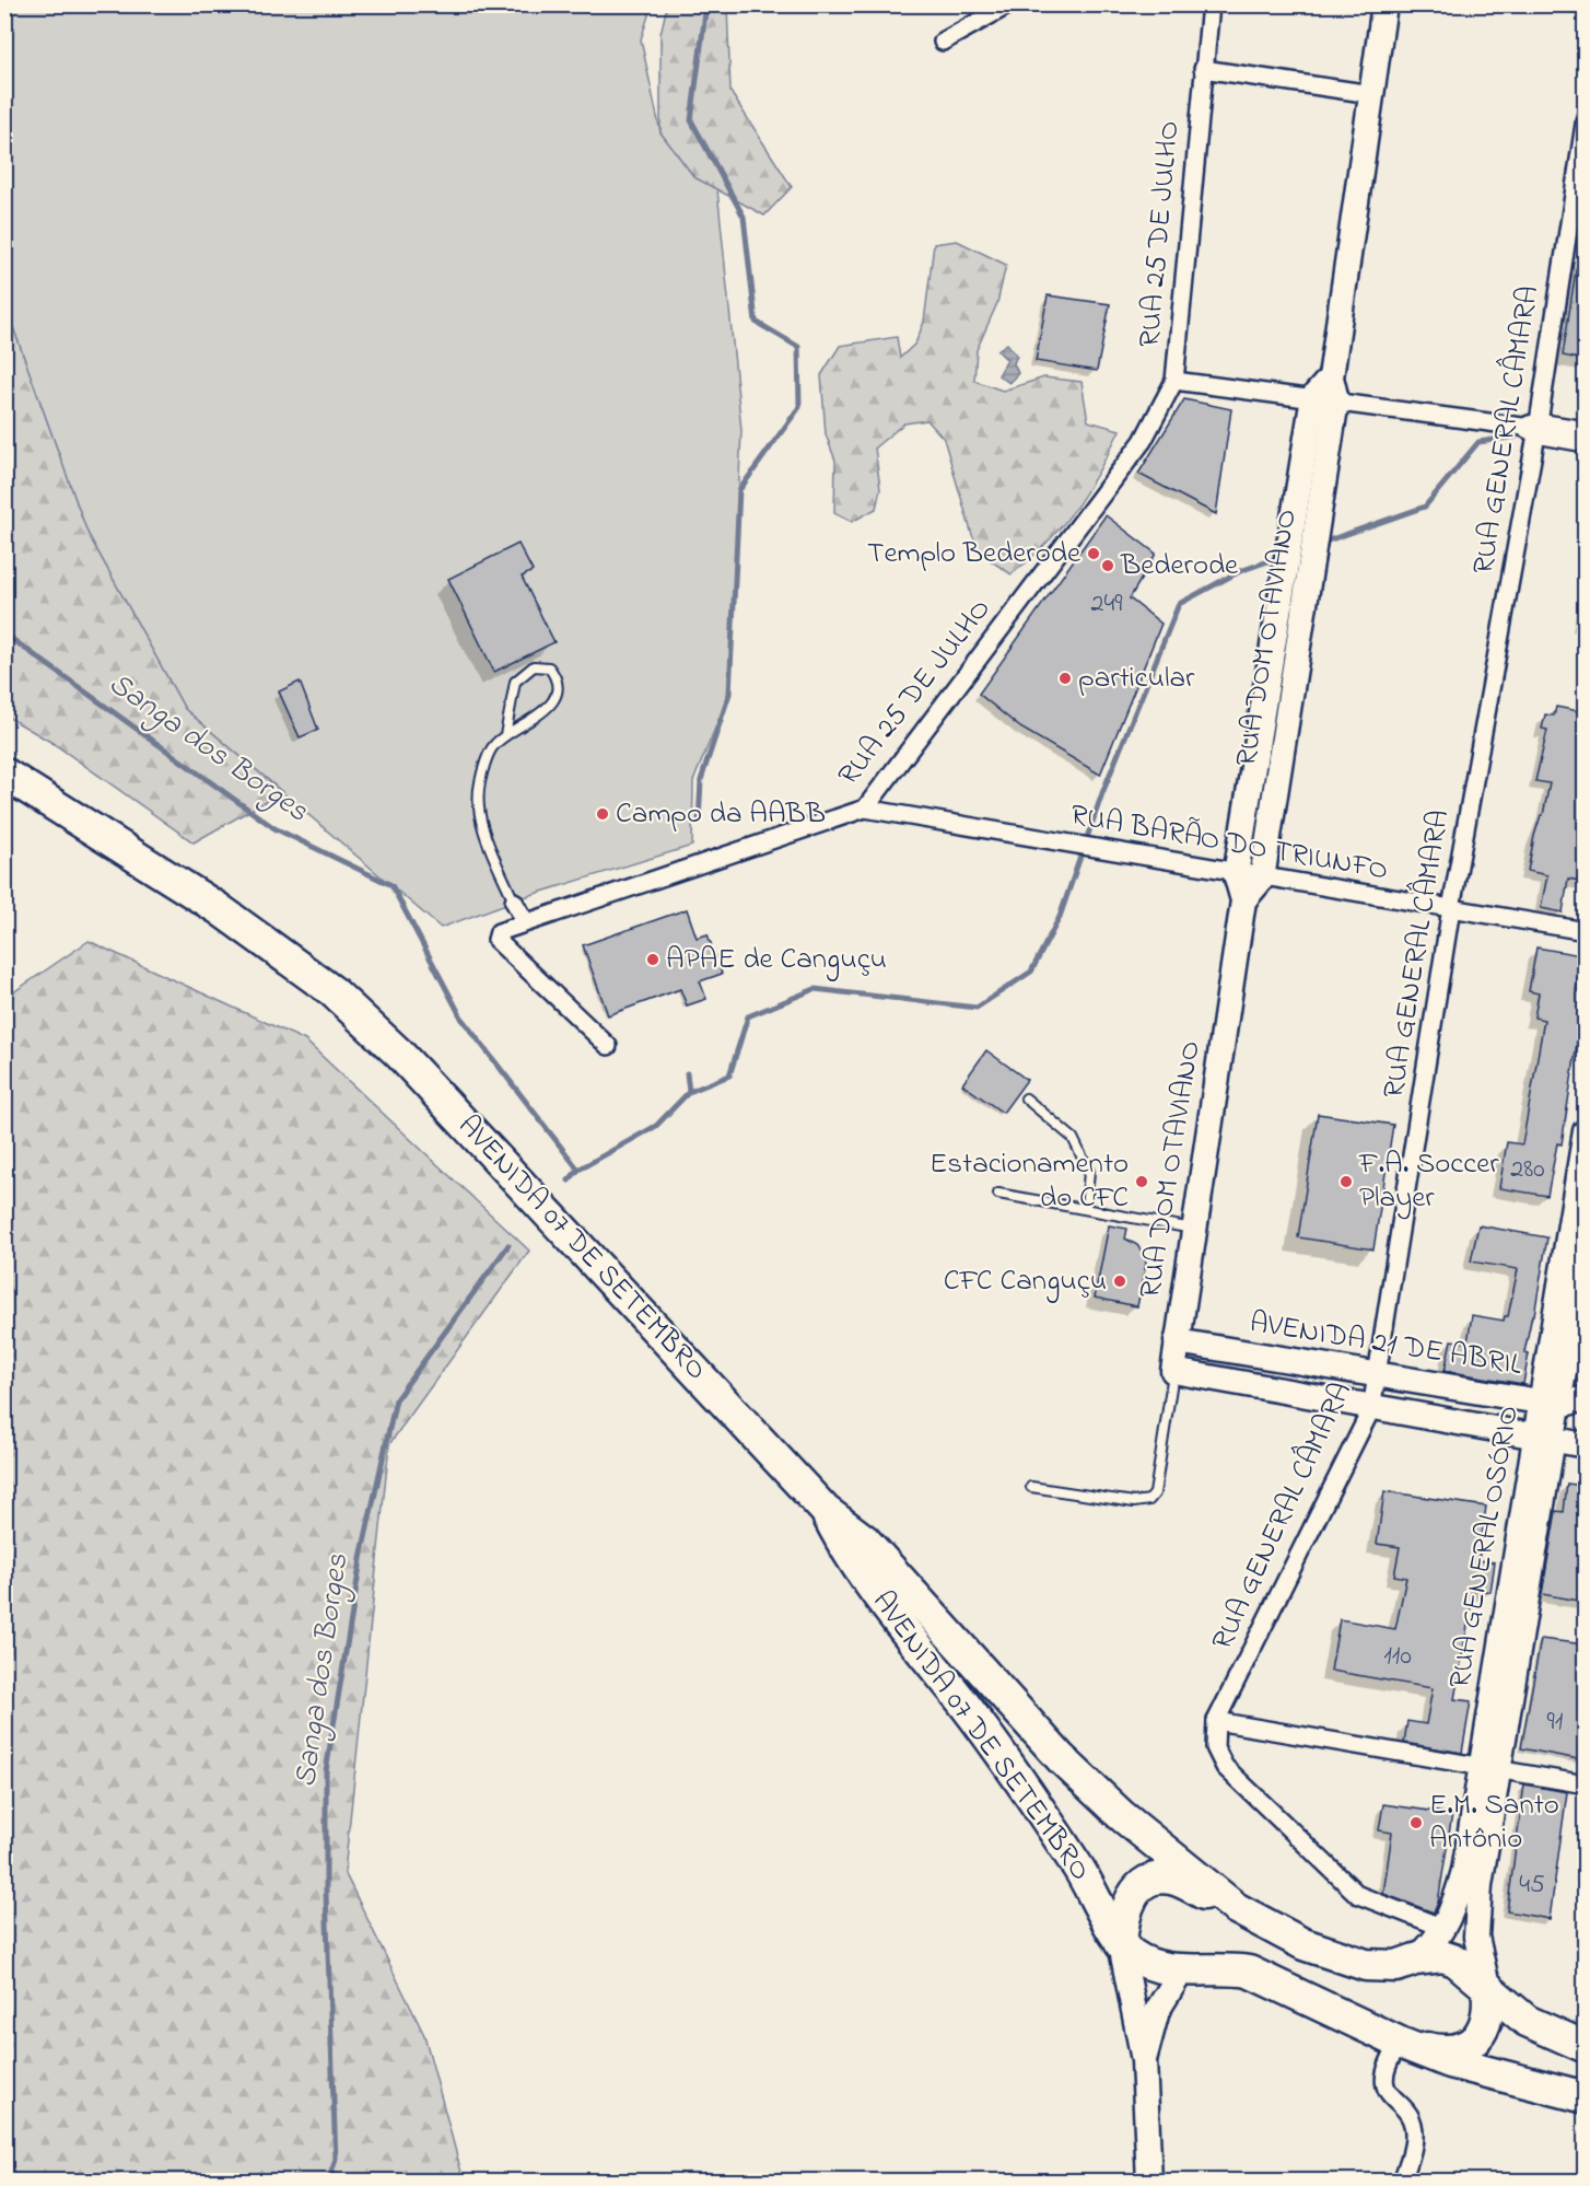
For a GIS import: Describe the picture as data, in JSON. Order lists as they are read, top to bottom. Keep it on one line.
{"streets":{"highway":["AVENIDA 07 DE SETEMBRO"],"street":["RUA 25 DE JULHO","RUA GENERAL CÂMARA","RUA DOM OTAVIANO","RUA BARÃO DO TRIUNFO","AVENIDA 21 DE ABRIL","RUA GENERAL OSÓRIO"]},"crossings":[["RUA 25 DE JULHO","RUA BARÃO DO TRIUNFO"],["RUA GENERAL CÂMARA","RUA BARÃO DO TRIUNFO"],["RUA GENERAL CÂMARA","AVENIDA 21 DE ABRIL"],["RUA GENERAL CÂMARA","RUA GENERAL OSÓRIO"],["RUA DOM OTAVIANO","RUA BARÃO DO TRIUNFO"],["RUA DOM OTAVIANO","AVENIDA 21 DE ABRIL"],["AVENIDA 07 DE SETEMBRO","RUA GENERAL OSÓRIO"],["AVENIDA 21 DE ABRIL","RUA GENERAL OSÓRIO"]],"water":["Sanga dos Borges"],"places":["Templo Bederode","Bederode","particular","Campo da AABB","APAE de Canguçu","Estacionamento do CFC","F.A. Soccer Player","CFC Canguçu","E.M. Santo Antônio"],"house_numbers":["249","280","110","91","45"]}
